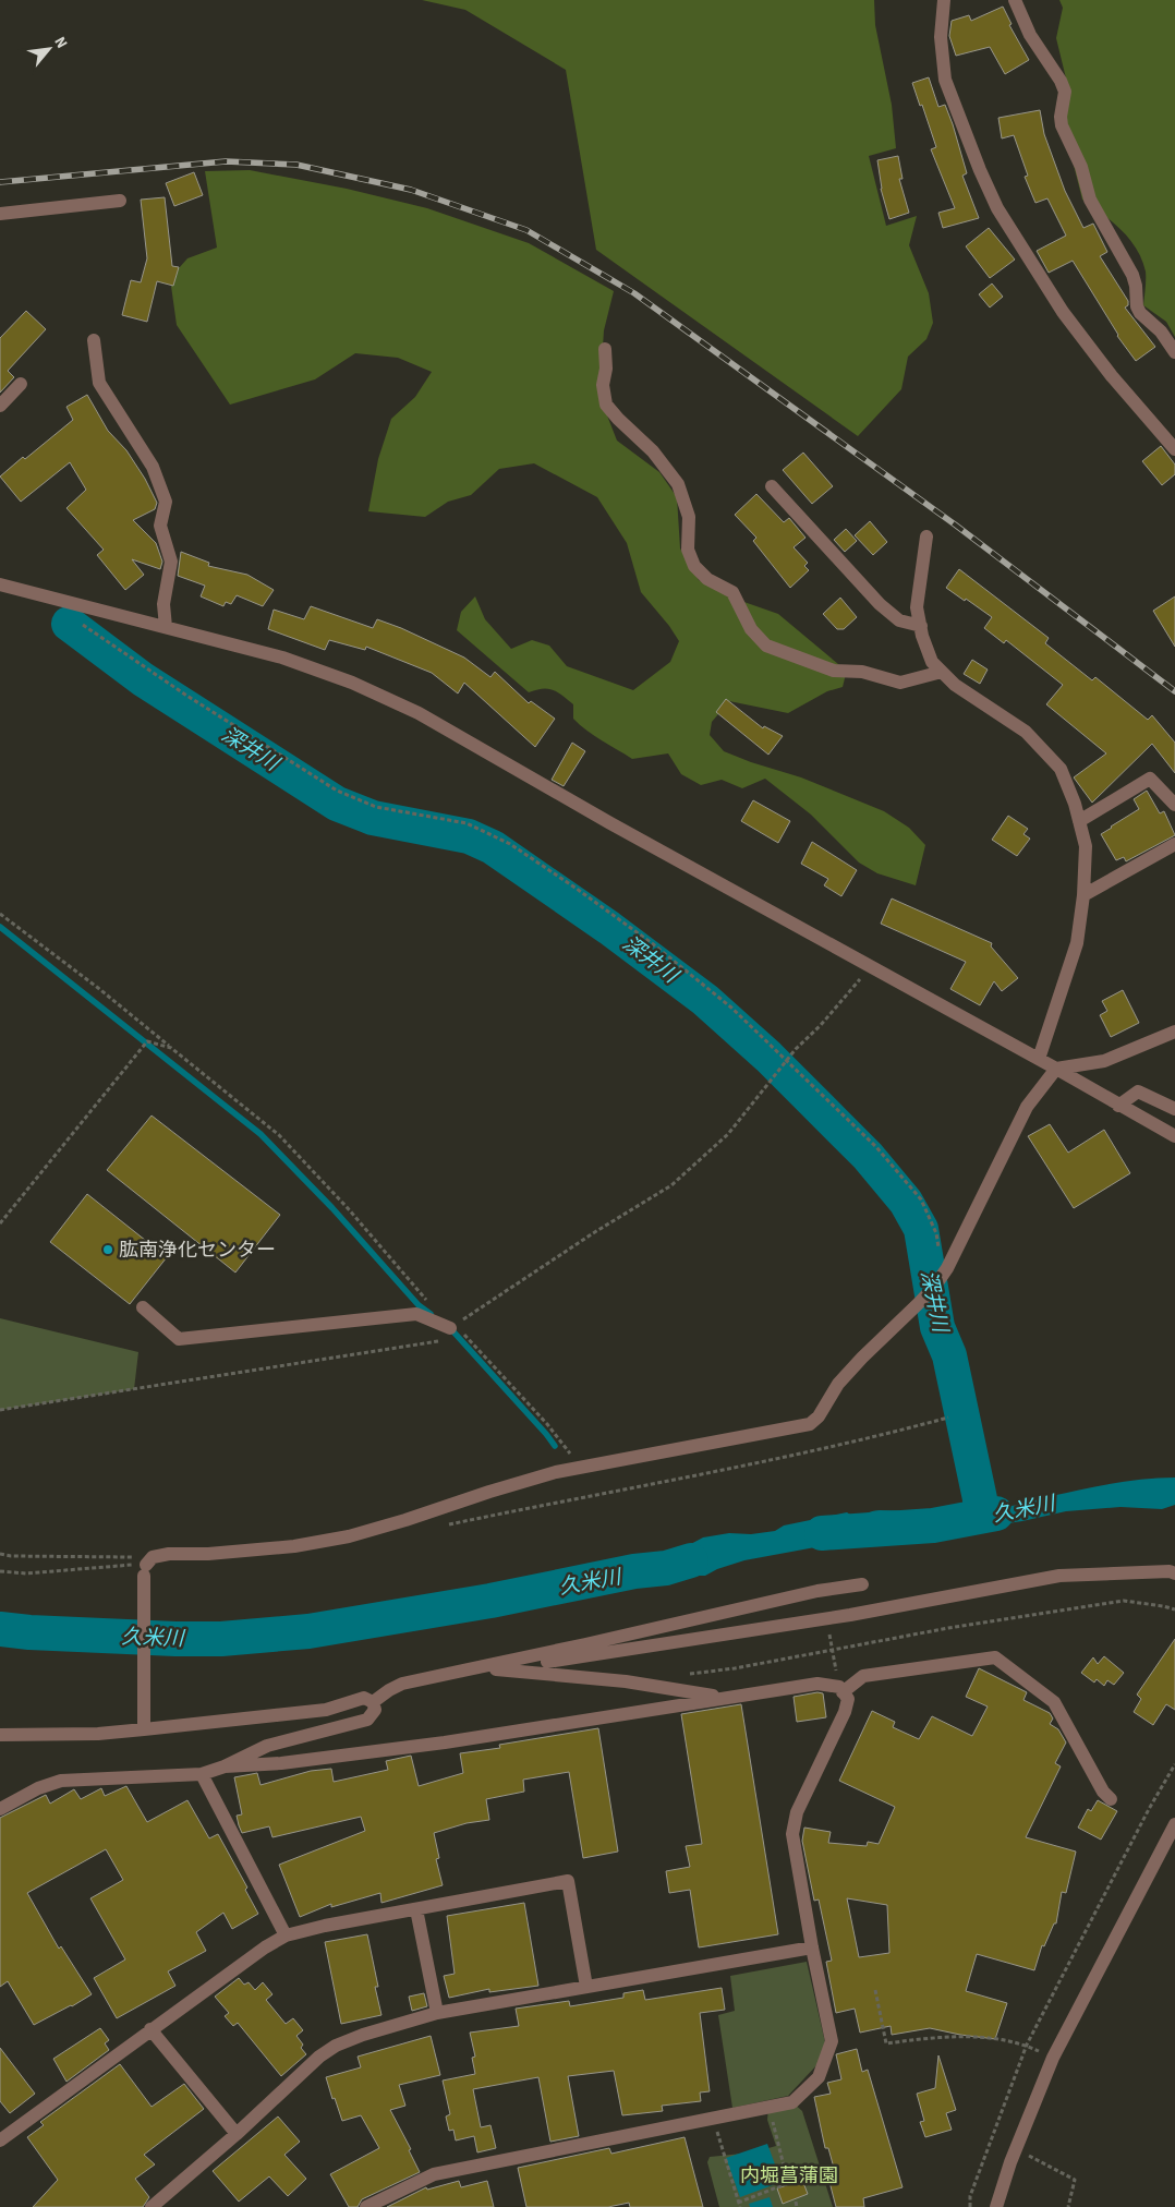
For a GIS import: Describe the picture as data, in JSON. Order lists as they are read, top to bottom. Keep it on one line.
{"water":["深井川","久米川"],"parks":["内堀菖蒲園"],"places":["肱南浄化センター"],"north":"top right"}
